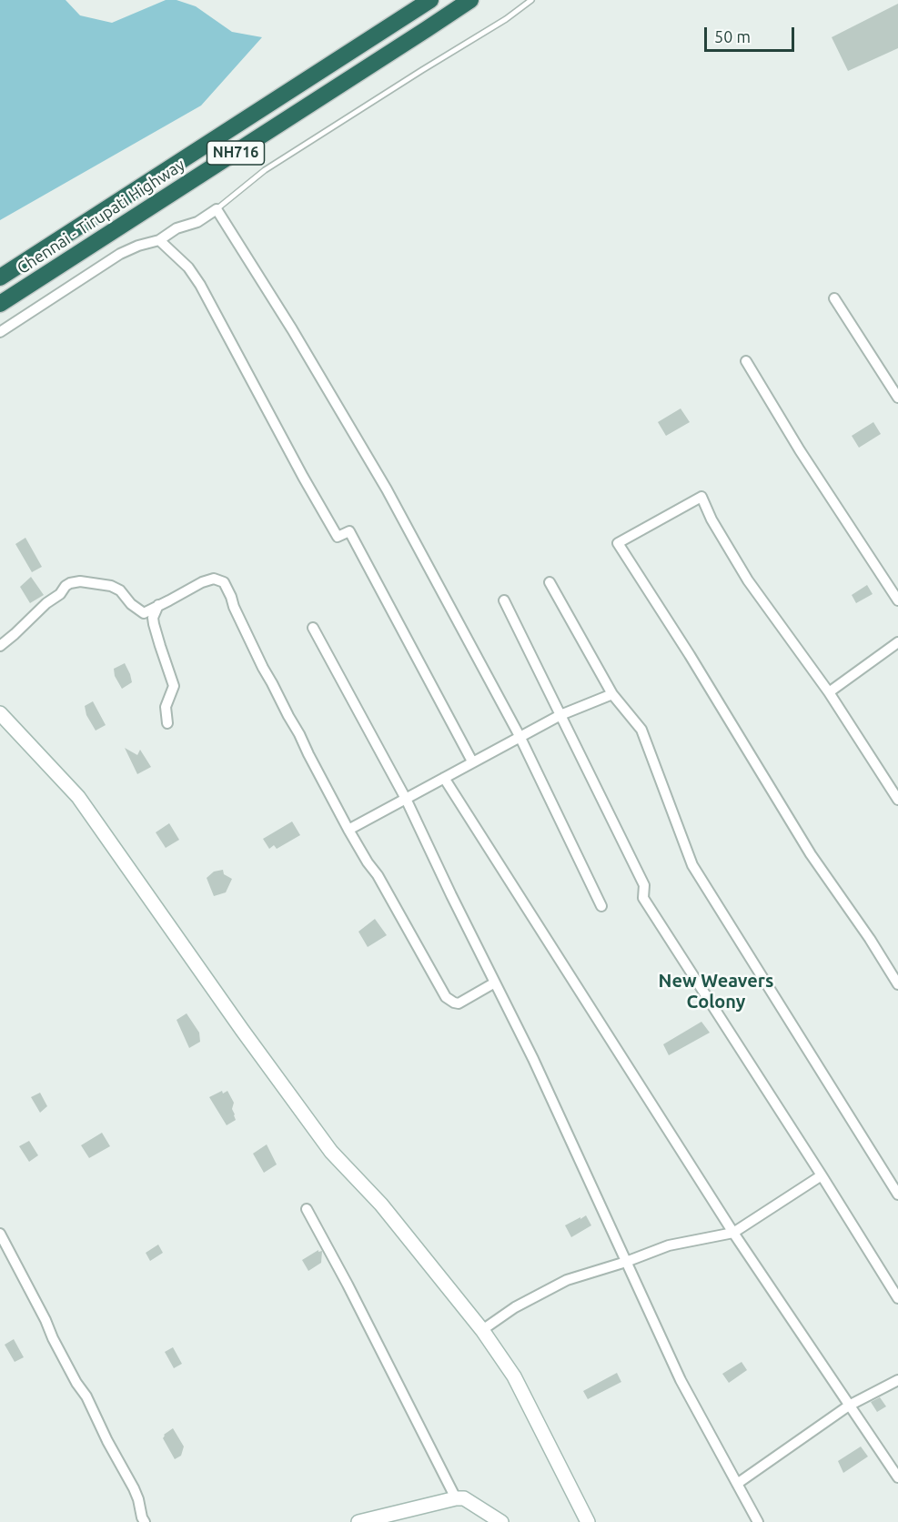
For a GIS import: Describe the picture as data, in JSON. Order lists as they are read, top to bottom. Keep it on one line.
{"streets":{"highway":["NH716","Chennai - Tirupati Highway"]},"districts":["New Weavers Colony"],"scale_bar":"50 m"}
